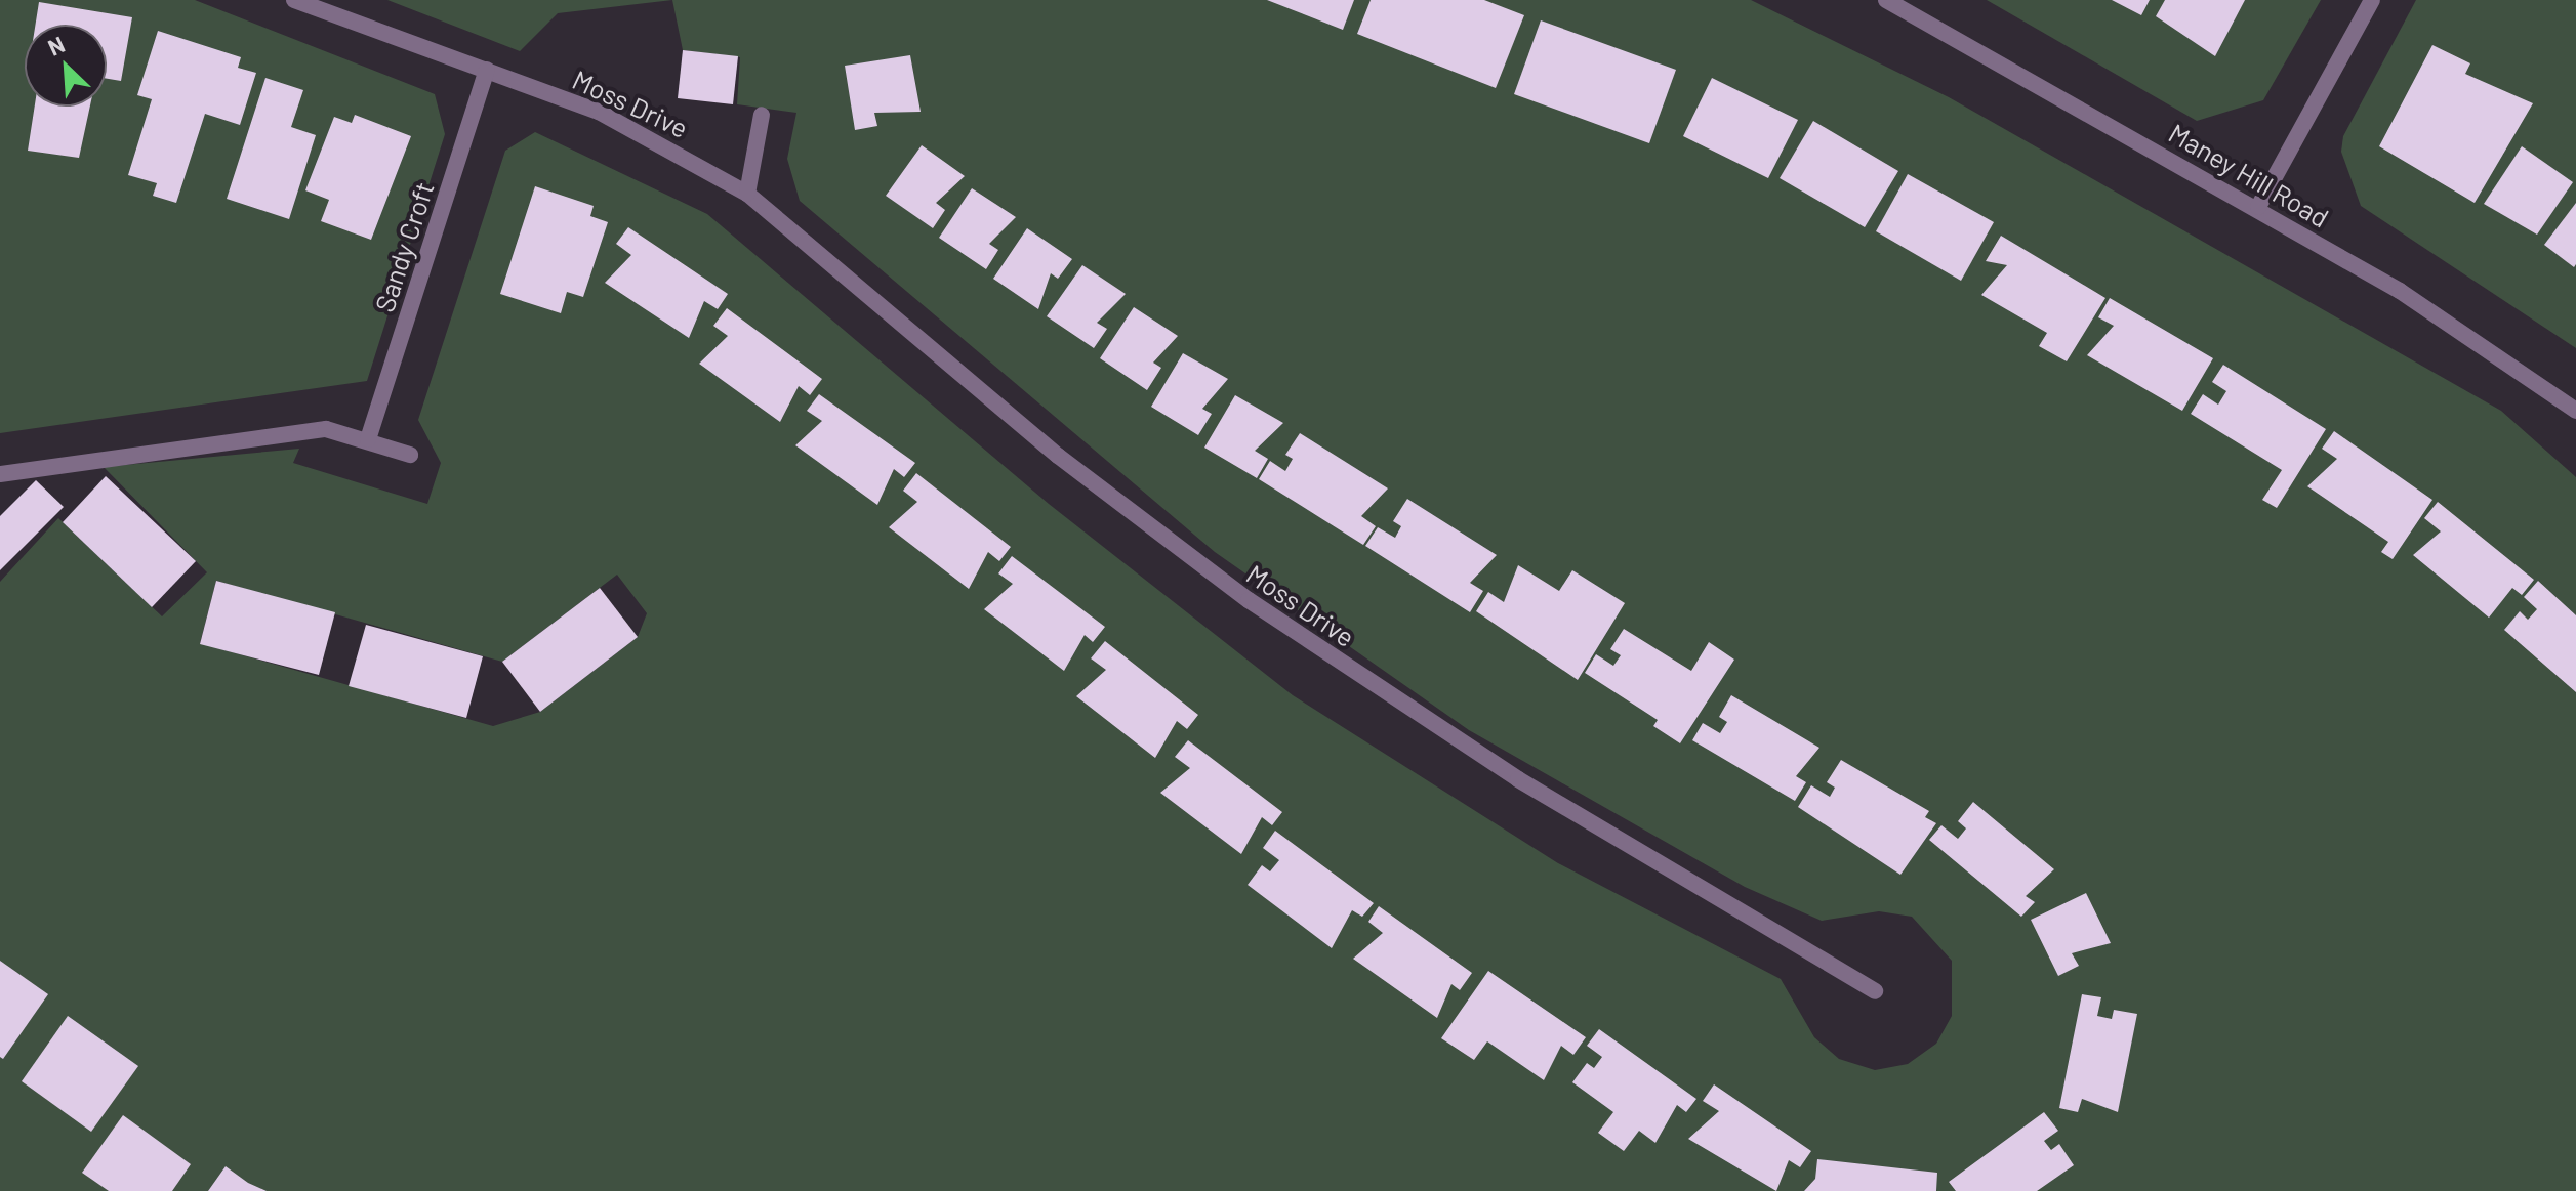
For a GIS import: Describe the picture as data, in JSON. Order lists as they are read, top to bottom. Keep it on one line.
{"streets":{"street":["Moss Drive","Maney Hill Road","Sandy Croft"]},"crossings":[["Moss Drive","Sandy Croft"]],"north":"top left"}
